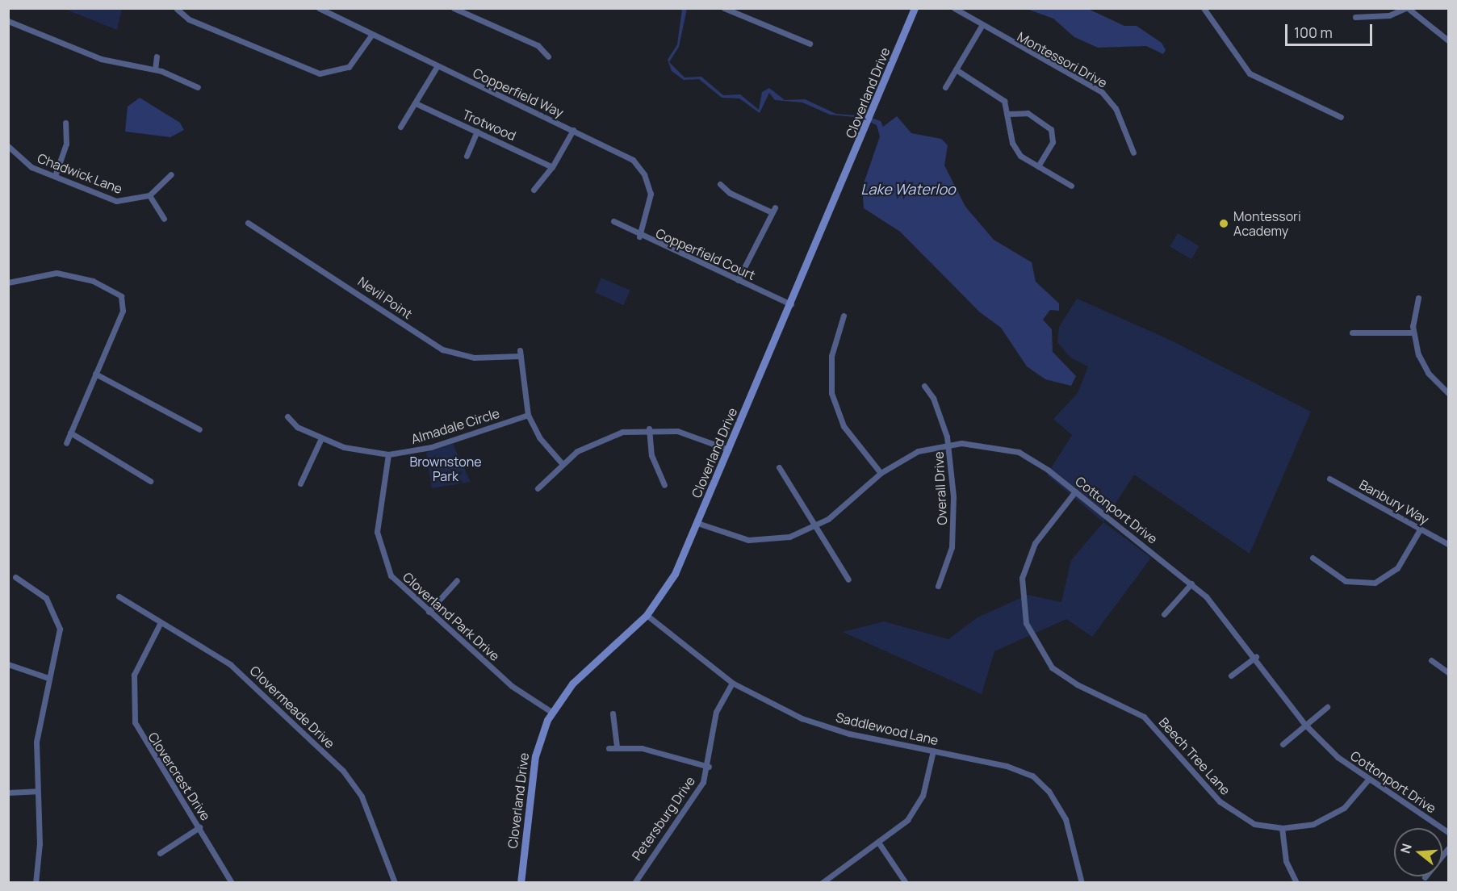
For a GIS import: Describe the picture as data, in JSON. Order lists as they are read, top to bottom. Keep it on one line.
{"streets":{"main road":["Cloverland Drive"],"street":["Montessori Drive","Copperfield Way","Trotwood","Chadwick Lane","Copperfield Court","Nevil Point","Almadale Circle","Overall Drive","Banbury Way","Cottonport Drive","Cloverland Park Drive","Clovermeade Drive","Saddlewood Lane","Beech Tree Lane","Clovercrest Drive","Petersburg Drive"]},"crossings":[["Copperfield Way","Copperfield Court"],["Cloverland Drive","Copperfield Court"],["Cloverland Drive","Cottonport Drive"],["Cloverland Drive","Cloverland Park Drive"],["Cloverland Drive","Saddlewood Lane"],["Nevil Point","Almadale Circle"],["Almadale Circle","Cloverland Park Drive"],["Overall Drive","Cottonport Drive"],["Cottonport Drive","Beech Tree Lane"],["Clovermeade Drive","Clovercrest Drive"],["Saddlewood Lane","Petersburg Drive"]],"water":["Lake Waterloo"],"parks":["Brownstone Park"],"places":["Montessori Academy"],"scale_bar":"100 m","north":"left"}
